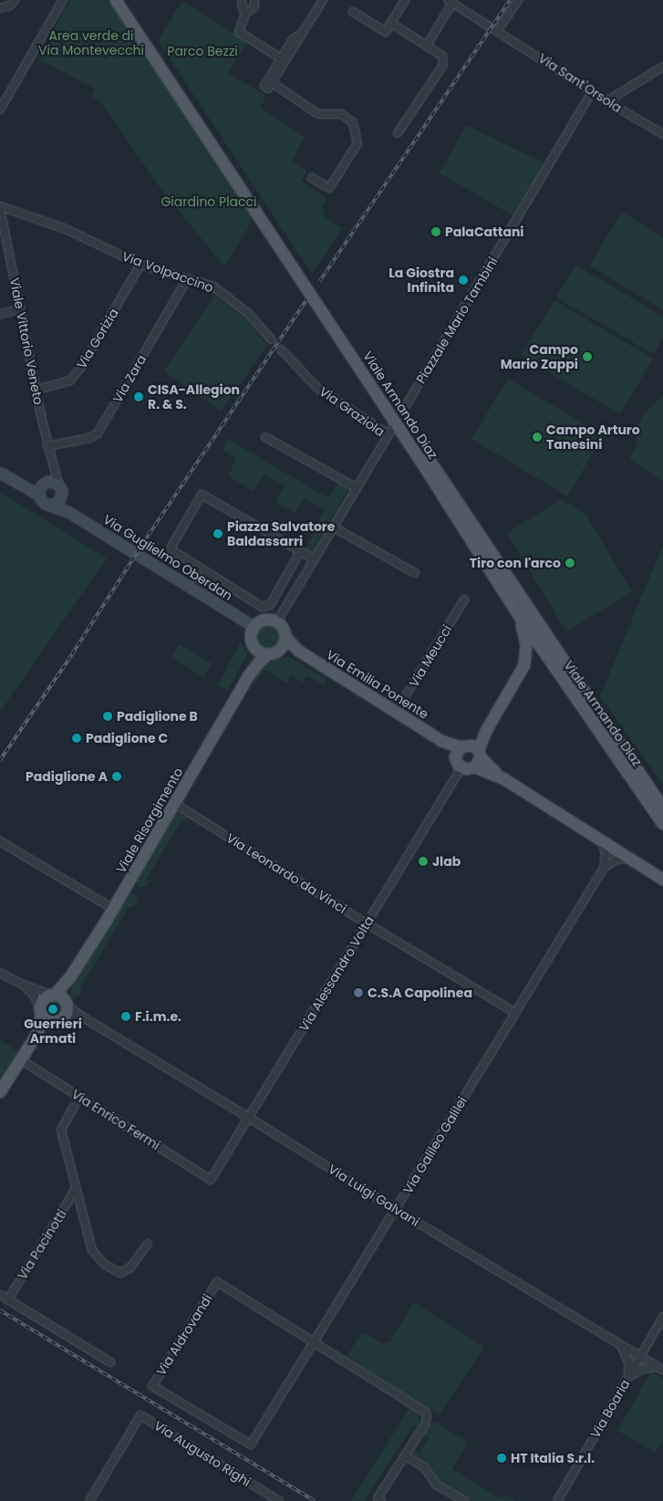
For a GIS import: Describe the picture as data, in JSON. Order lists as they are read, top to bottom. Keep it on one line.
{"streets":{"main road":["Viale Armando Diaz","Via Guglielmo Oberdan","Via Emilia Ponente","Viale Risorgimento"],"street":["Via Sant'Orsola","Via Volpaccino","Piazzale Mario Tambini","Via Gorizia","Viale Vittorio Veneto","Via Zara","Via Graziola","Via Meucci","Via Leonardo da Vinci","Via Alessandro Volta","Via Enrico Fermi","Via Galileo Galilei","Via Luigi Galvani","Via Pacinotti","Via Aldrovandi","Via Boaria","Via Augusto Righi"]},"crossings":[["Via Sant'Orsola","Piazzale Mario Tambini"],["Via Volpaccino","Via Gorizia"],["Via Volpaccino","Viale Vittorio Veneto"],["Via Volpaccino","Via Zara"],["Via Gorizia","Viale Vittorio Veneto"],["Viale Vittorio Veneto","Via Zara"],["Via Graziola","Via Guglielmo Oberdan"],["Via Graziola","Via Emilia Ponente"],["Via Graziola","Viale Risorgimento"],["Via Guglielmo Oberdan","Via Emilia Ponente"],["Via Guglielmo Oberdan","Viale Risorgimento"],["Via Meucci","Via Emilia Ponente"],["Via Emilia Ponente","Viale Risorgimento"],["Viale Risorgimento","Via Leonardo da Vinci"],["Viale Risorgimento","Via Luigi Galvani"],["Via Leonardo da Vinci","Via Alessandro Volta"],["Via Leonardo da Vinci","Via Galileo Galilei"],["Via Alessandro Volta","Via Enrico Fermi"],["Via Alessandro Volta","Via Luigi Galvani"],["Via Galileo Galilei","Via Luigi Galvani"],["Via Galileo Galilei","Via Aldrovandi"],["Via Luigi Galvani","Via Boaria"]],"parks":["Area verde di Via Montevecchi","Parco Bezzi","Giardino Placci"],"places":["PalaCattani","La Giostra Infinita","Campo Mario Zappi","CISA-Allegion R. & S.","Campo Arturo Tanesini","Piazza Salvatore Baldassarri","Tiro con l'arco","Padiglione B","Padiglione C","Padiglione A","Jlab","C.S.A Capolinea","Guerrieri Armati","F.i.m.e.","HT Italia S.r.l."]}
